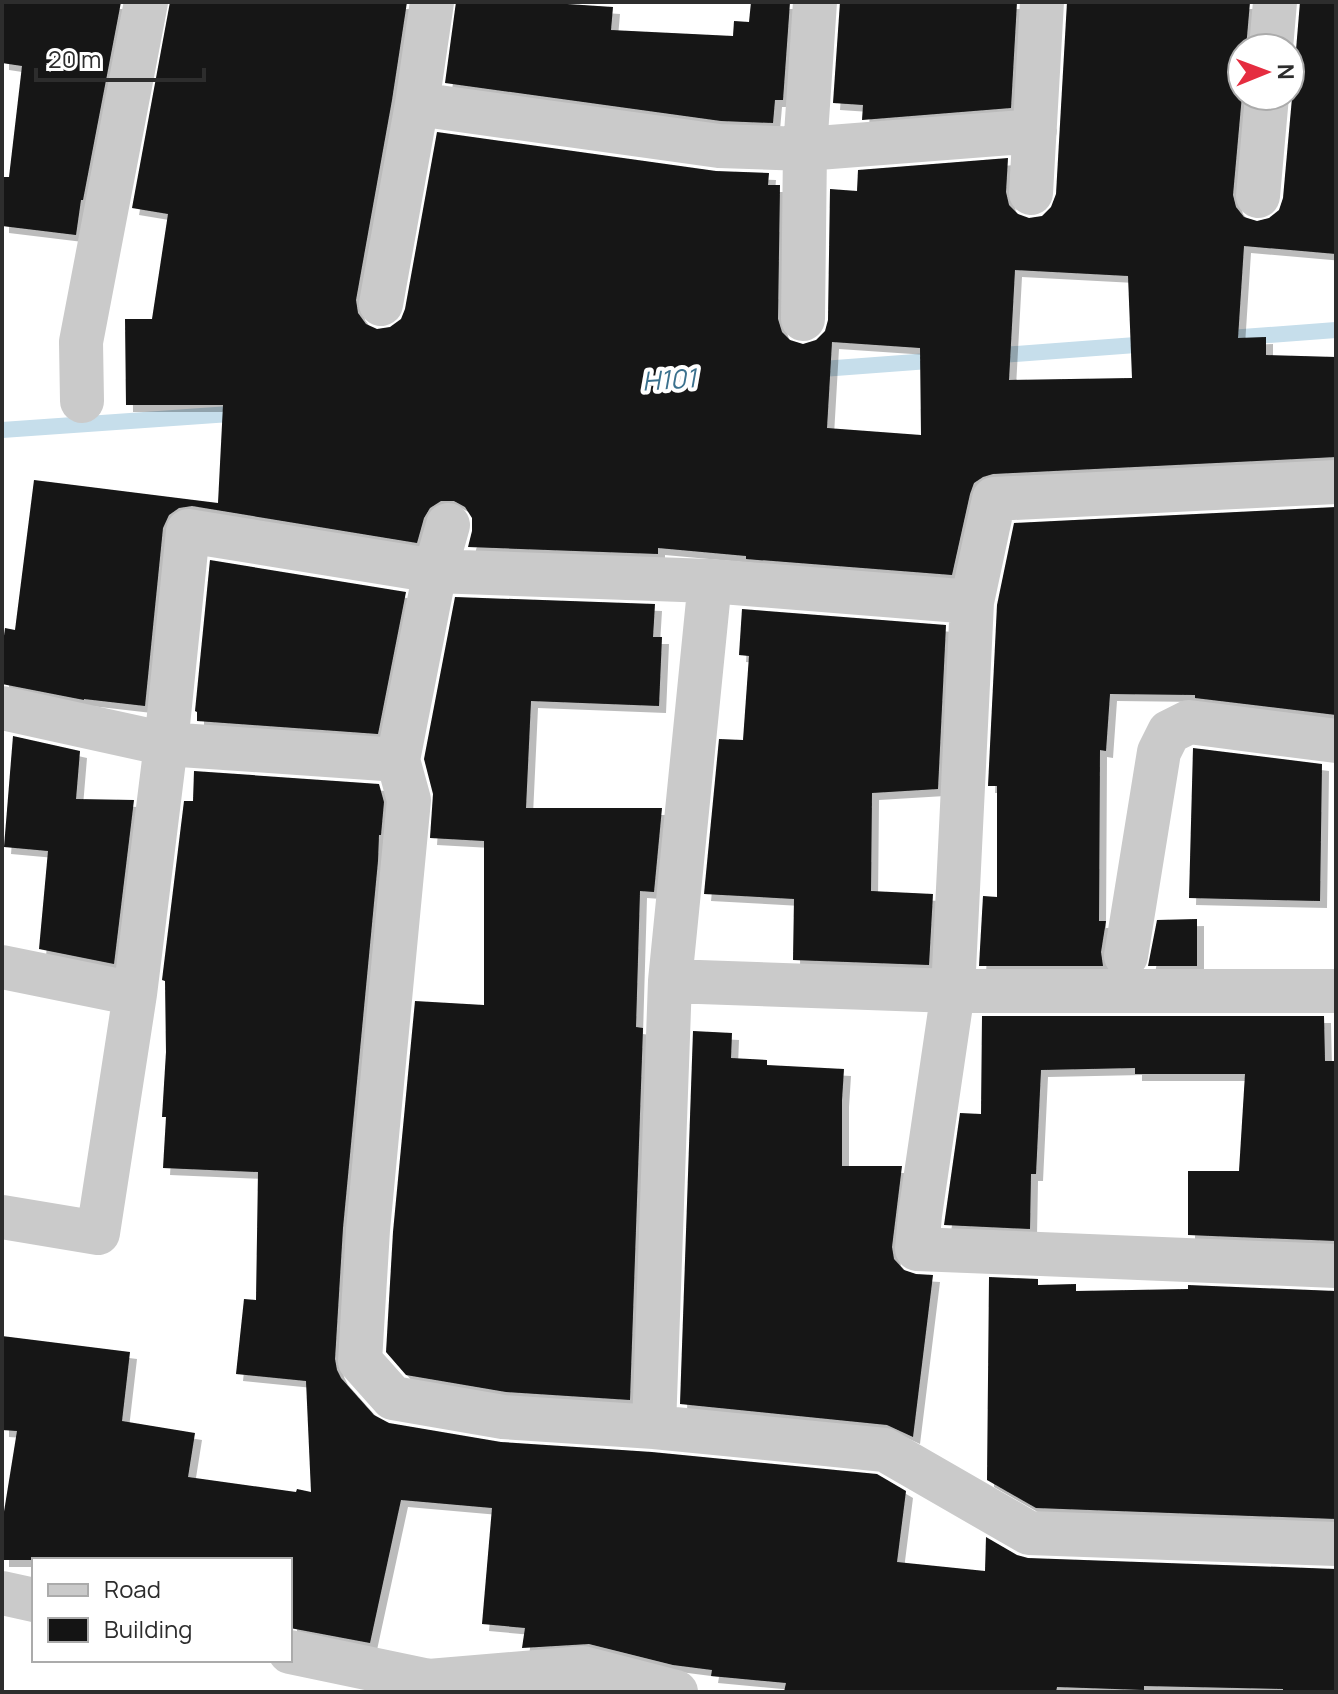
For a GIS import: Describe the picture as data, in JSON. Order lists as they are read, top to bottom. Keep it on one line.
{"water":["H101"],"legend":["Road","Building"],"scale_bar":"20 m","north":"right"}
